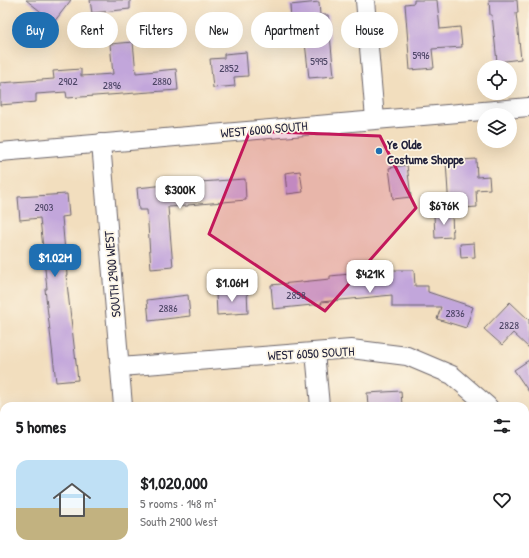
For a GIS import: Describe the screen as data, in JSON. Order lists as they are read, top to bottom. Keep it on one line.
{"streets":{"street":["WEST 6000 SOUTH","SOUTH 2900 WEST","WEST 6050 SOUTH"]},"crossings":[["WEST 6000 SOUTH","SOUTH 2900 WEST"],["SOUTH 2900 WEST","WEST 6050 SOUTH"]],"places":["Ye Olde Costume Shoppe"],"house_numbers":["5996","5995","2852","2902","2880","2896","2903","2858","2886","2836","2828"],"page":{"chip":["Buy","Rent","Filters","New","Apartment","House"],"price":["$300K","$676K","$1.02M","$421K","$1.06M"],"heading":"5 homes","list":[{"name":"$1,020,000","note":"5 rooms · 148 m² · South 2900 West"}]}}
